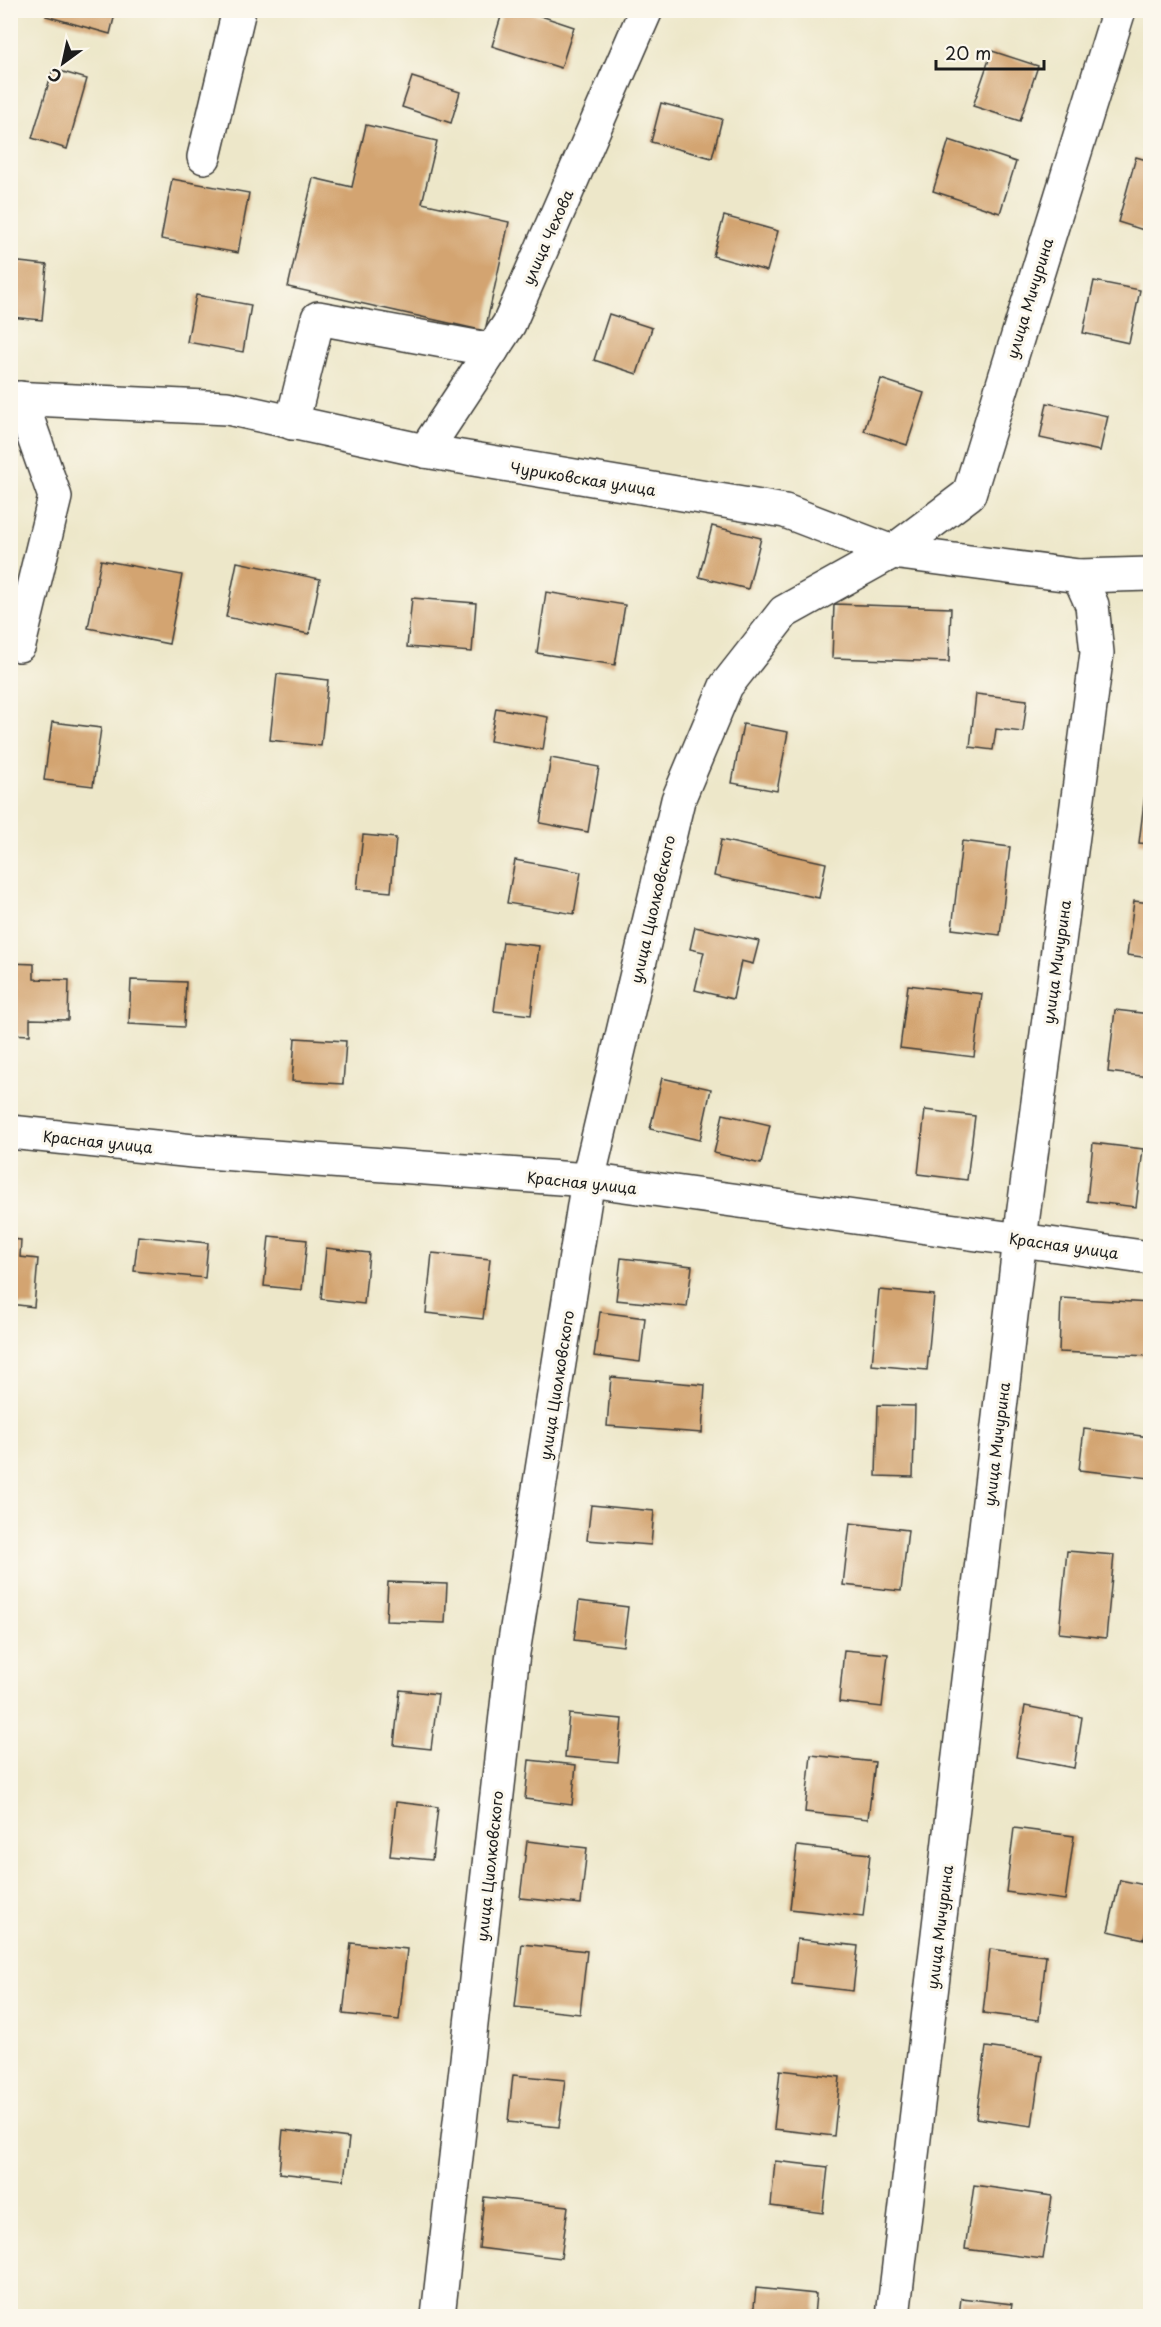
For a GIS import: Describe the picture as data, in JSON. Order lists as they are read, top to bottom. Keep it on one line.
{"streets":{"street":["улица Чехова","улица Мичурина","Чуриковская улица","улица Циолковского","Красная улица"]},"crossings":[["улица Чехова","Чуриковская улица"],["улица Мичурина","Чуриковская улица"],["улица Мичурина","улица Циолковского"],["улица Мичурина","Красная улица"],["Чуриковская улица","улица Циолковского"],["улица Циолковского","Красная улица"]],"scale_bar":"20 m","north":"bottom left"}
